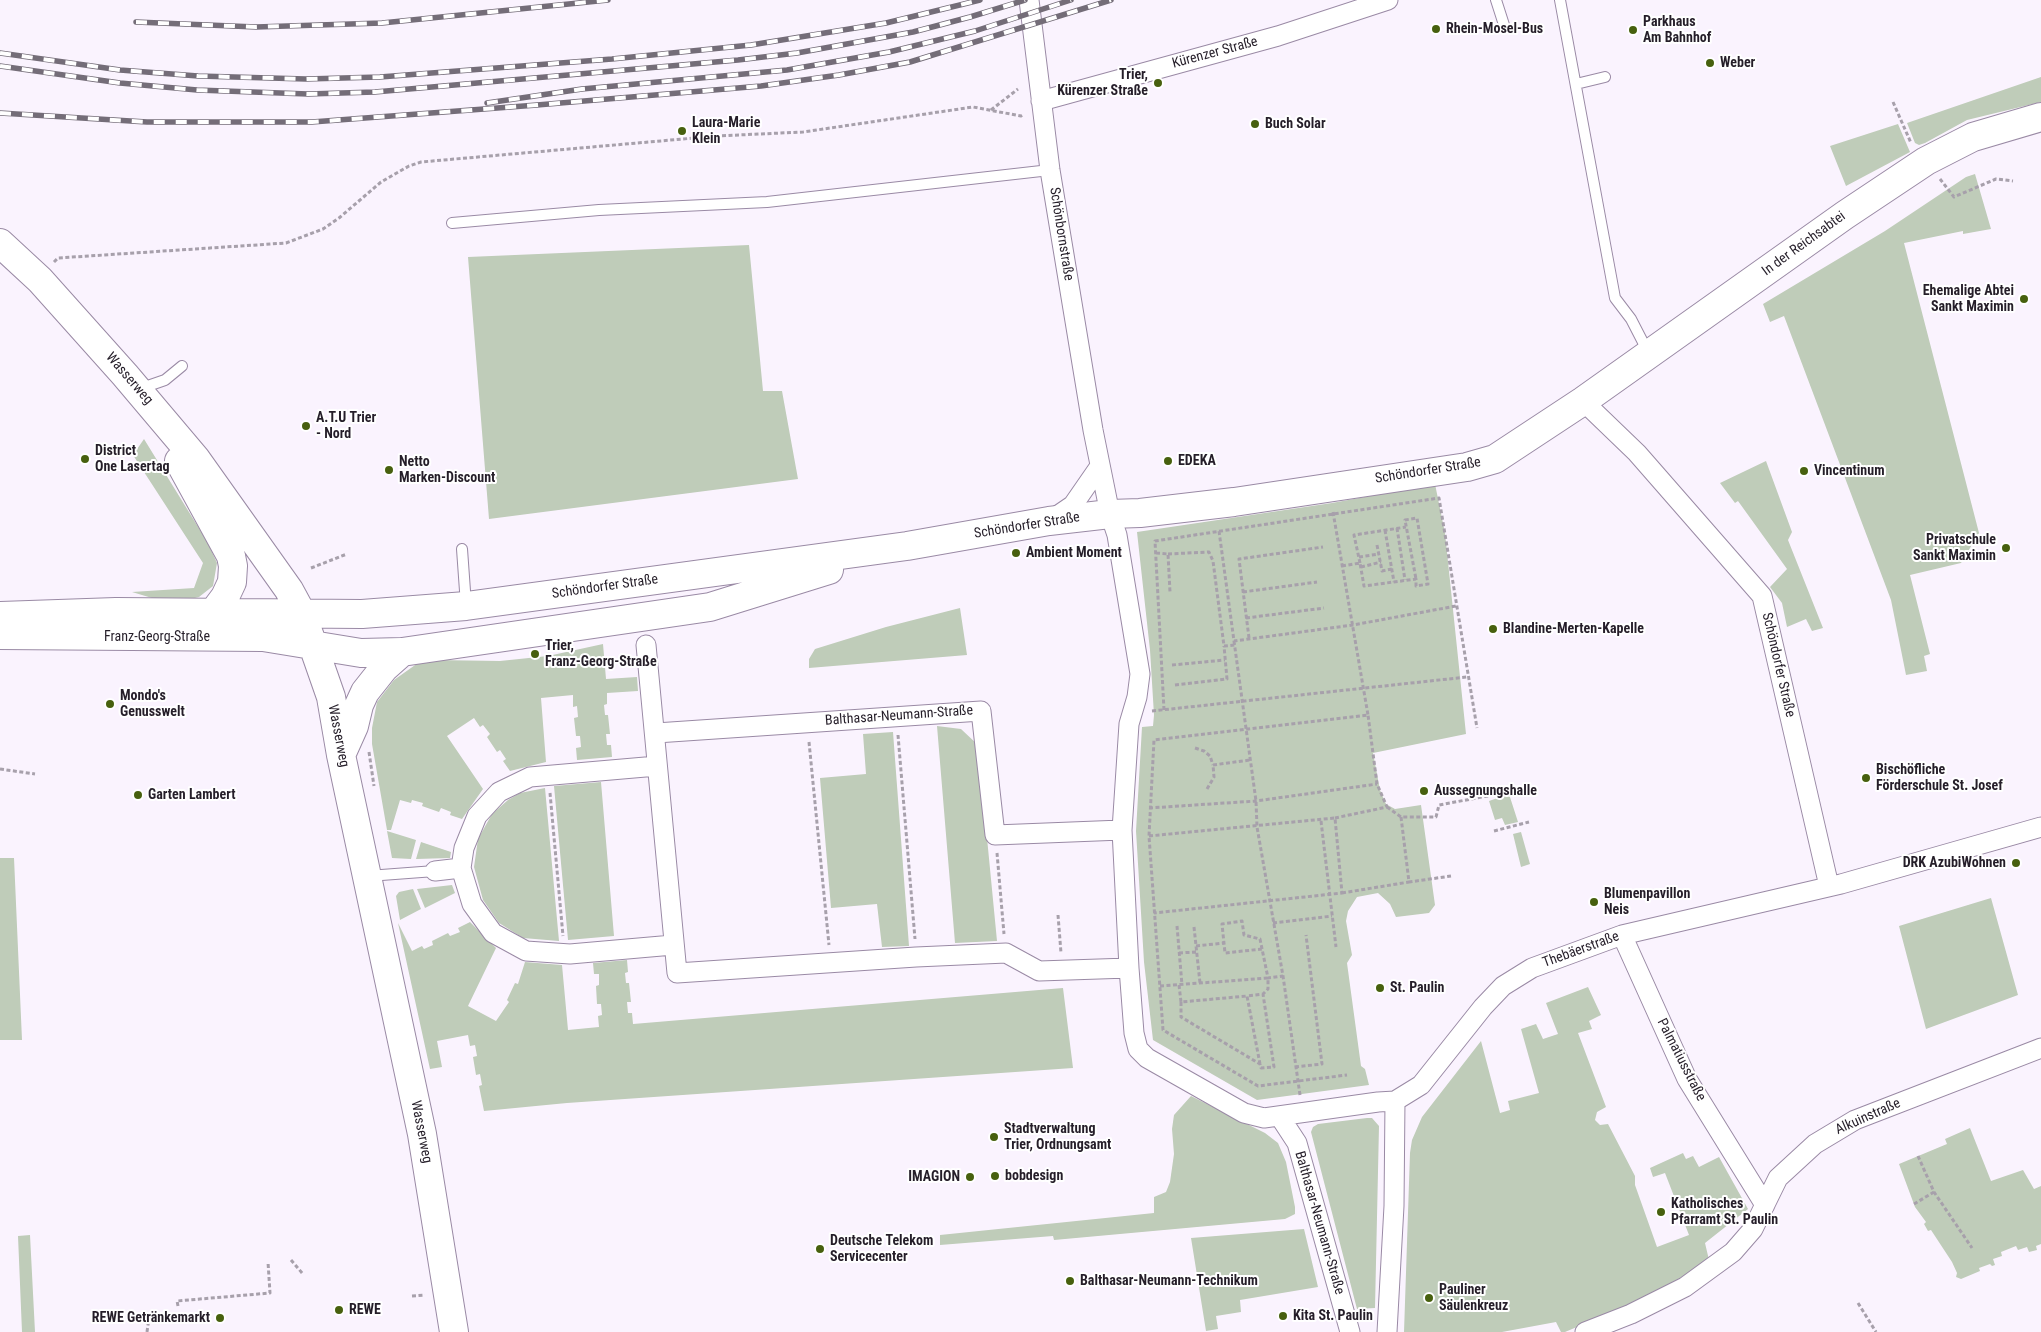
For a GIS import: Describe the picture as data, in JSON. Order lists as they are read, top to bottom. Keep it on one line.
{"streets":{"main road":["In der Reichsabtei","Wasserweg","Schöndorfer Straße","Franz-Georg-Straße"],"street":["Kürenzer Straße","Schönbornstraße","Balthasar-Neumann-Straße","Thebäerstraße","Palmatiusstraße","Alkuinstraße"]},"crossings":[["Kürenzer Straße","Schönbornstraße"],["Schönbornstraße","Schöndorfer Straße"],["In der Reichsabtei","Schöndorfer Straße"],["Wasserweg","Schöndorfer Straße"],["Wasserweg","Franz-Georg-Straße"],["Schöndorfer Straße","Franz-Georg-Straße"],["Schöndorfer Straße","Thebäerstraße"],["Thebäerstraße","Palmatiusstraße"],["Palmatiusstraße","Alkuinstraße"]],"places":["Rhein-Mosel-Bus","Parkhaus Am Bahnhof","Weber","Trier, Kürenzer Straße","Buch Solar","Laura-Marie Klein","Ehemalige Abtei Sankt Maximin","A.T.U Trier - Nord","District One Lasertag","EDEKA","Netto Marken-Discount","Vincentinum","Privatschule Sankt Maximin","Ambient Moment","Blandine-Merten-Kapelle","Trier, Franz-Georg-Straße","Mondo's Genusswelt","Bischöfliche Förderschule St. Josef","Aussegnungshalle","Garten Lambert","DRK AzubiWohnen","Blumenpavillon Neis","St. Paulin","Stadtverwaltung Trier, Ordnungsamt","bobdesign","IMAGION","Katholisches Pfarramt St. Paulin","Deutsche Telekom Servicecenter","Balthasar-Neumann-Technikum","Pauliner Säulenkreuz","REWE","Kita St. Paulin","REWE Getränkemarkt"]}
